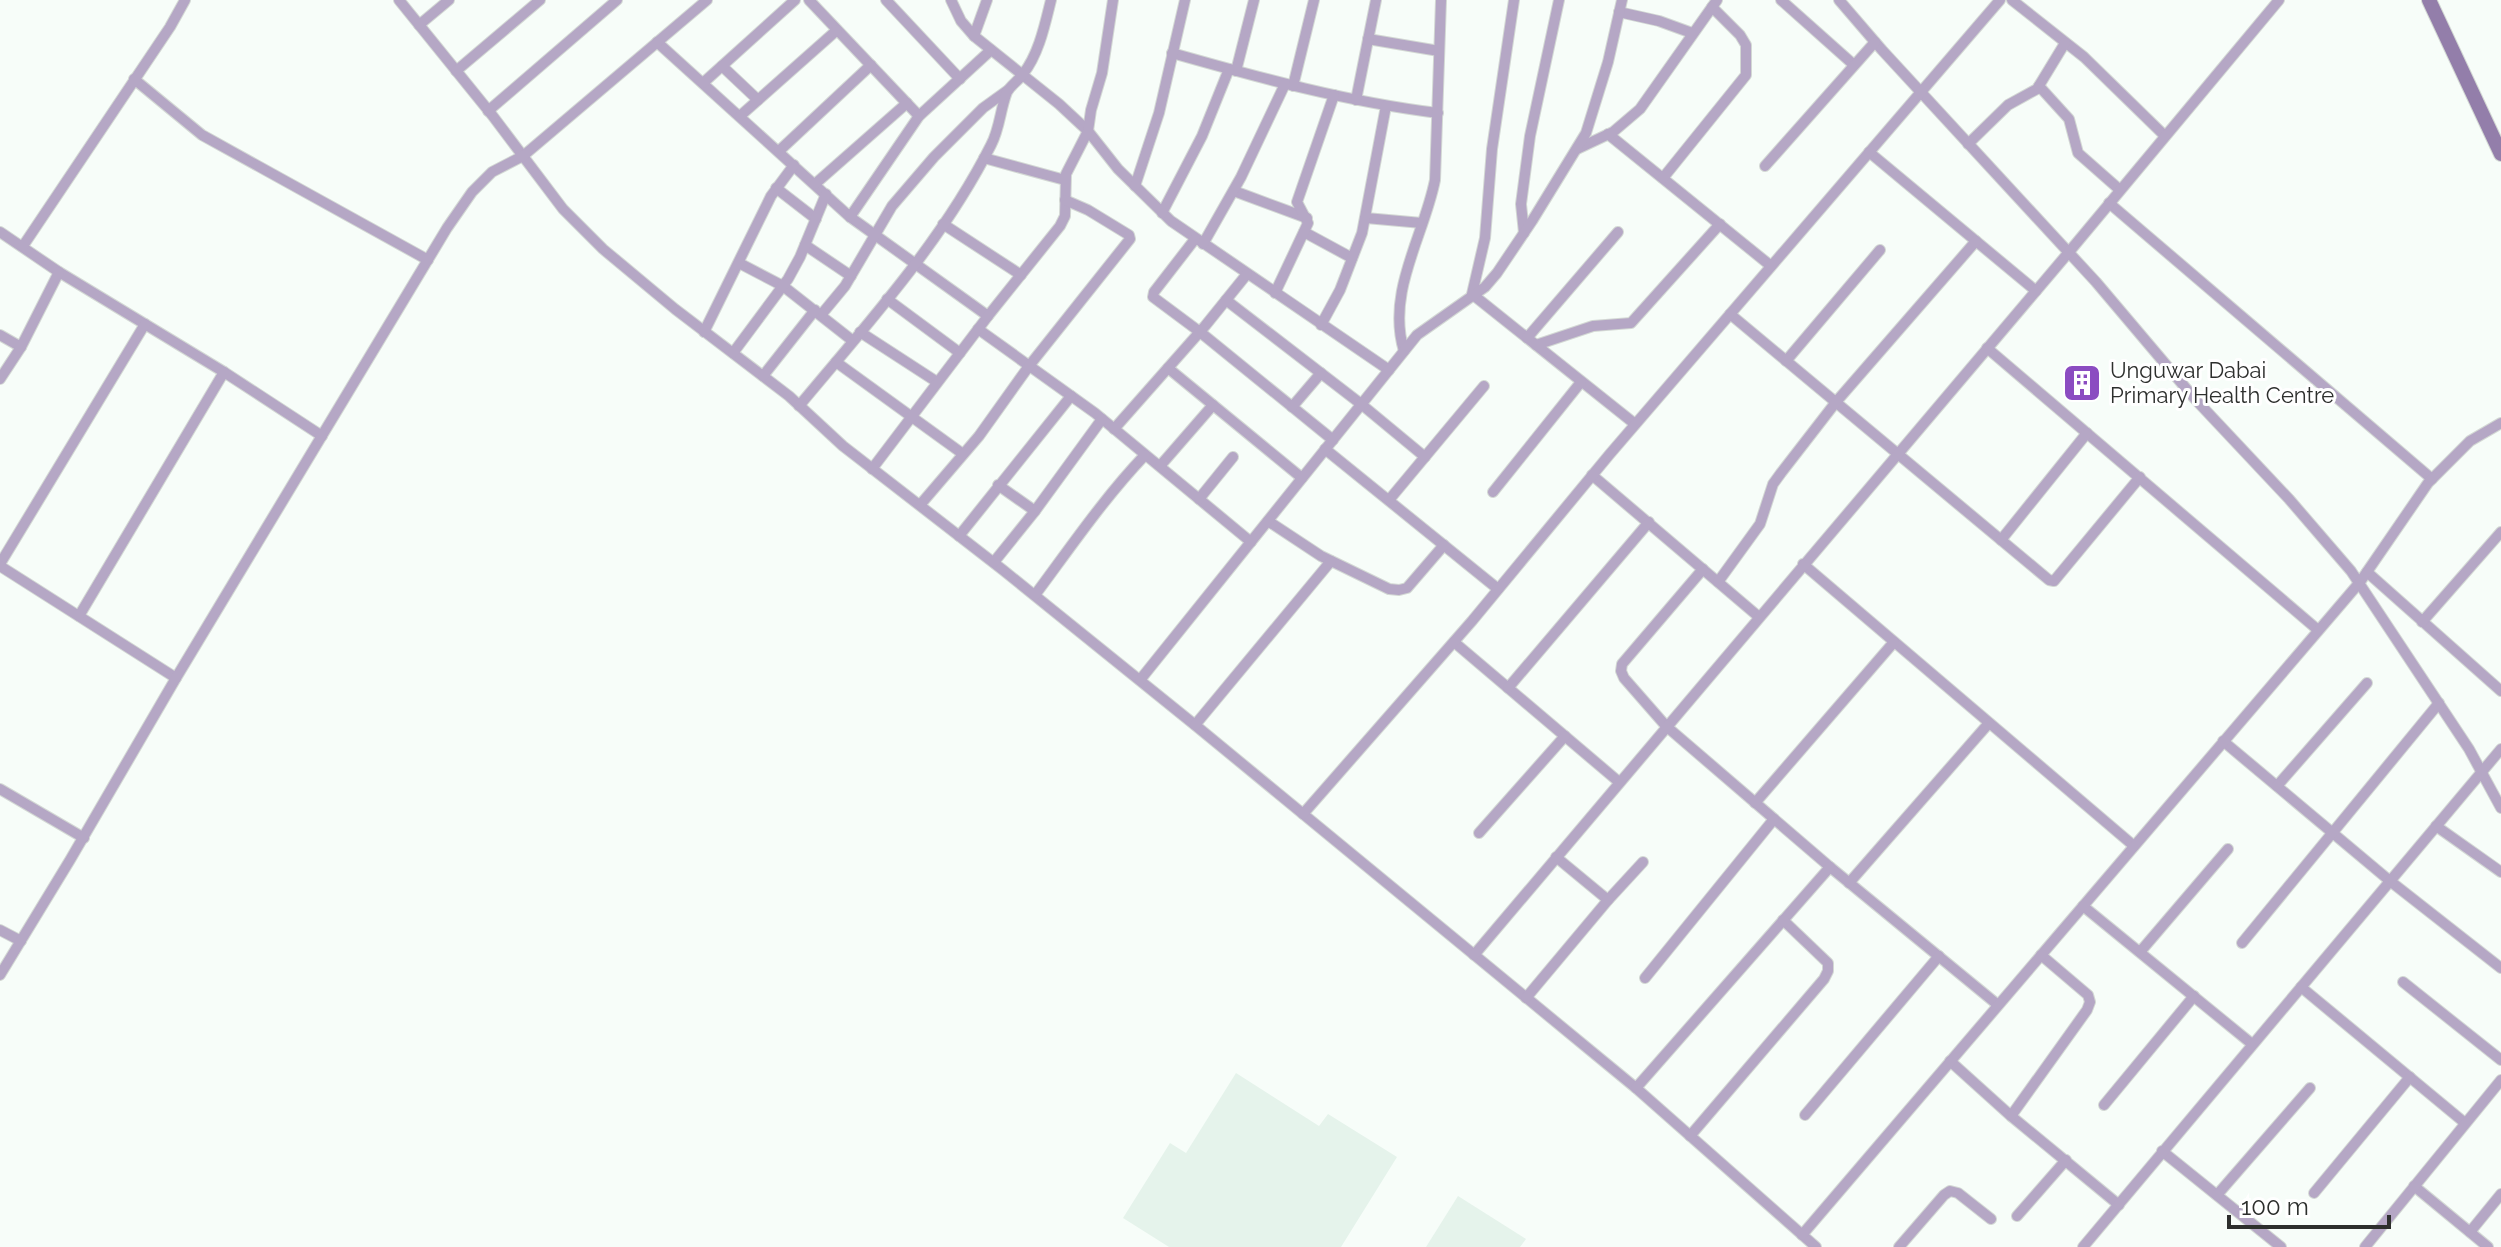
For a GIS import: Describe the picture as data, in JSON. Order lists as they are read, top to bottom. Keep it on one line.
{"places":{"building":["Unguwar Dabai Primary Health Centre"]},"scale_bar":"100 m"}
